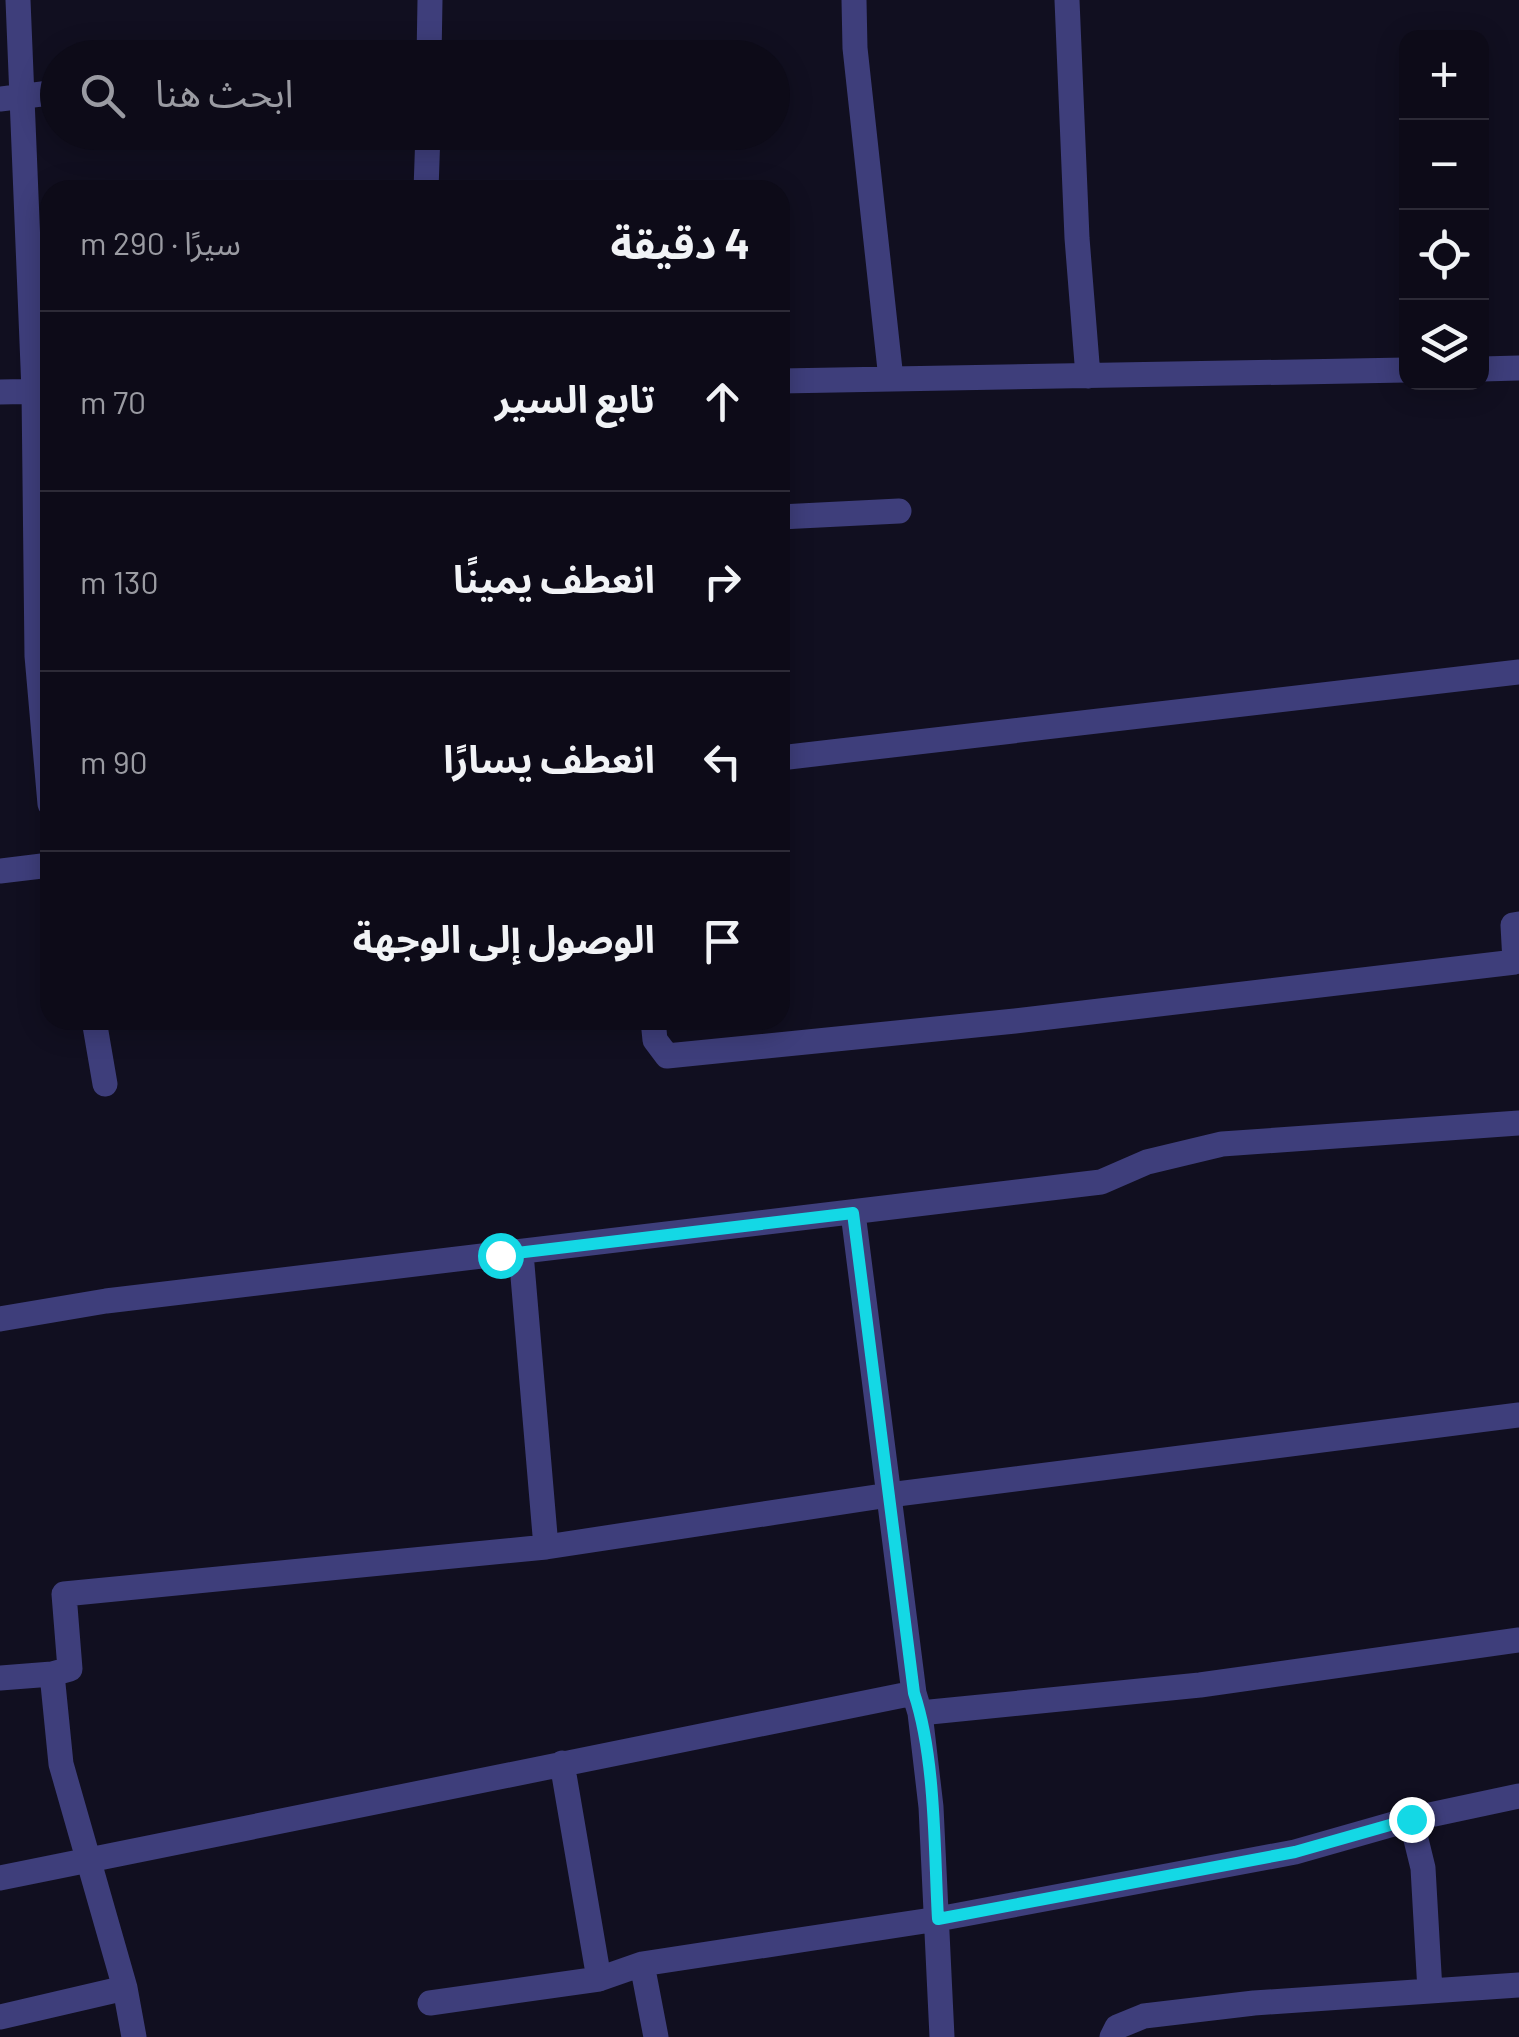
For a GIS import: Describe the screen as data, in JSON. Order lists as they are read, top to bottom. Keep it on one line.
{"page":{"map_buttons":["+","−"],"search":"ابحث هنا","heading":["4 دقيقة","سيرًا · 290 m"],"list":[["تابع السير","70 m"],["انعطف يمينًا","130 m"],["انعطف يسارًا","90 m"],"الوصول إلى الوجهة"]}}
